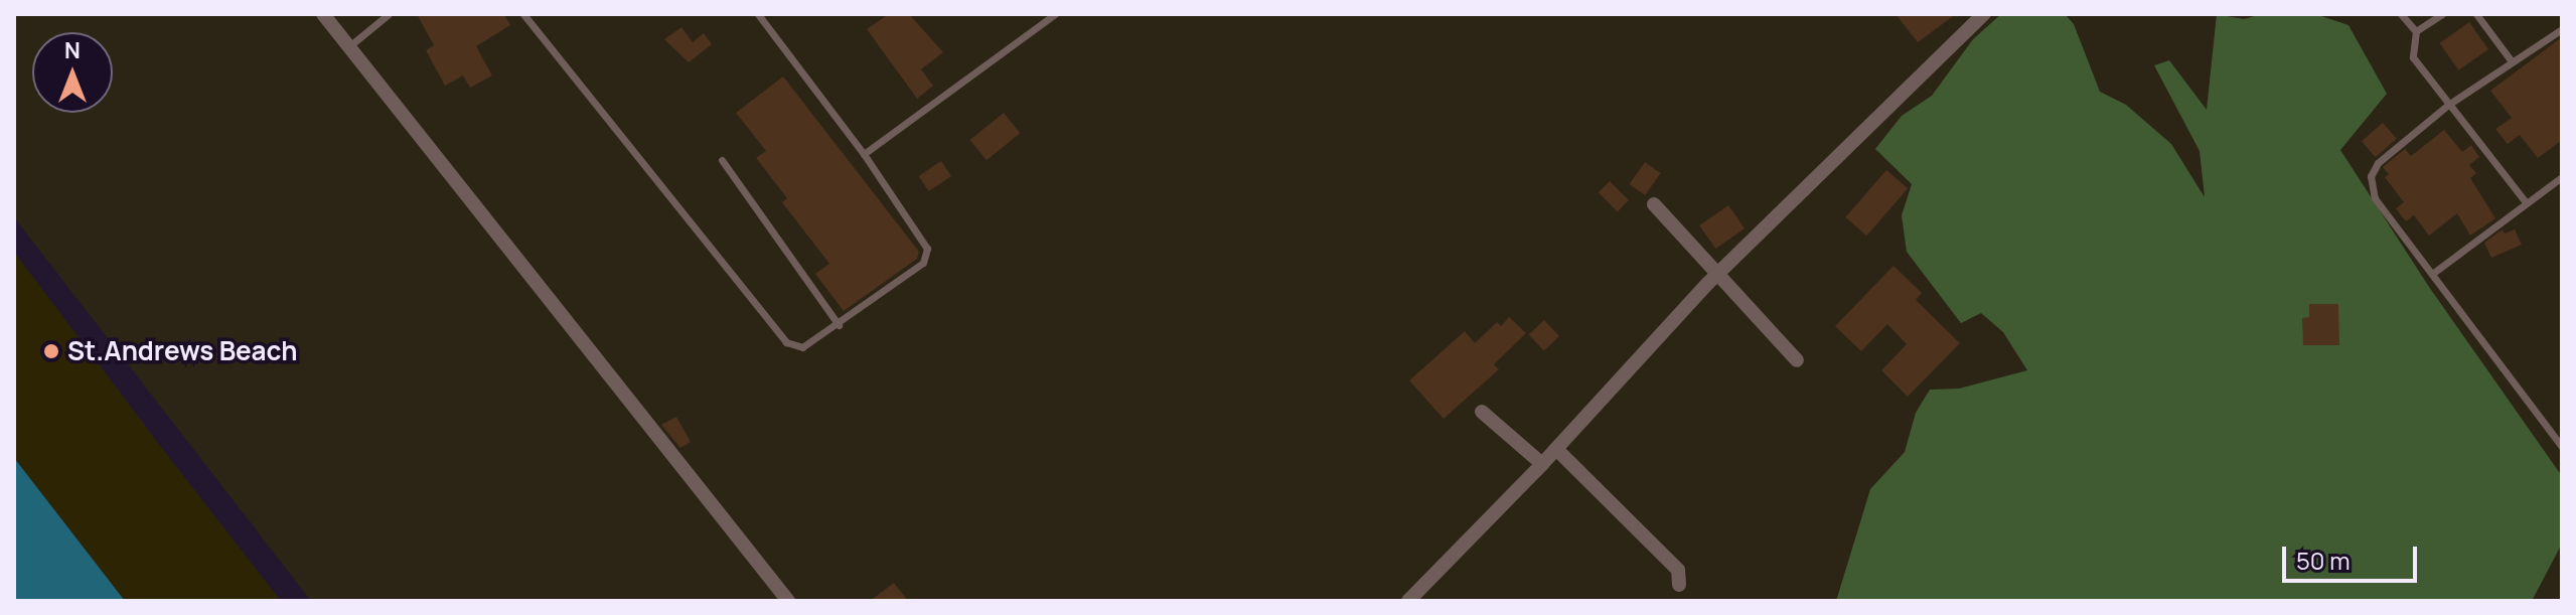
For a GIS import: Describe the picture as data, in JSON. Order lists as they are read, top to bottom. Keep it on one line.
{"places":["St.Andrews Beach"],"scale_bar":"50 m","north":"top"}
